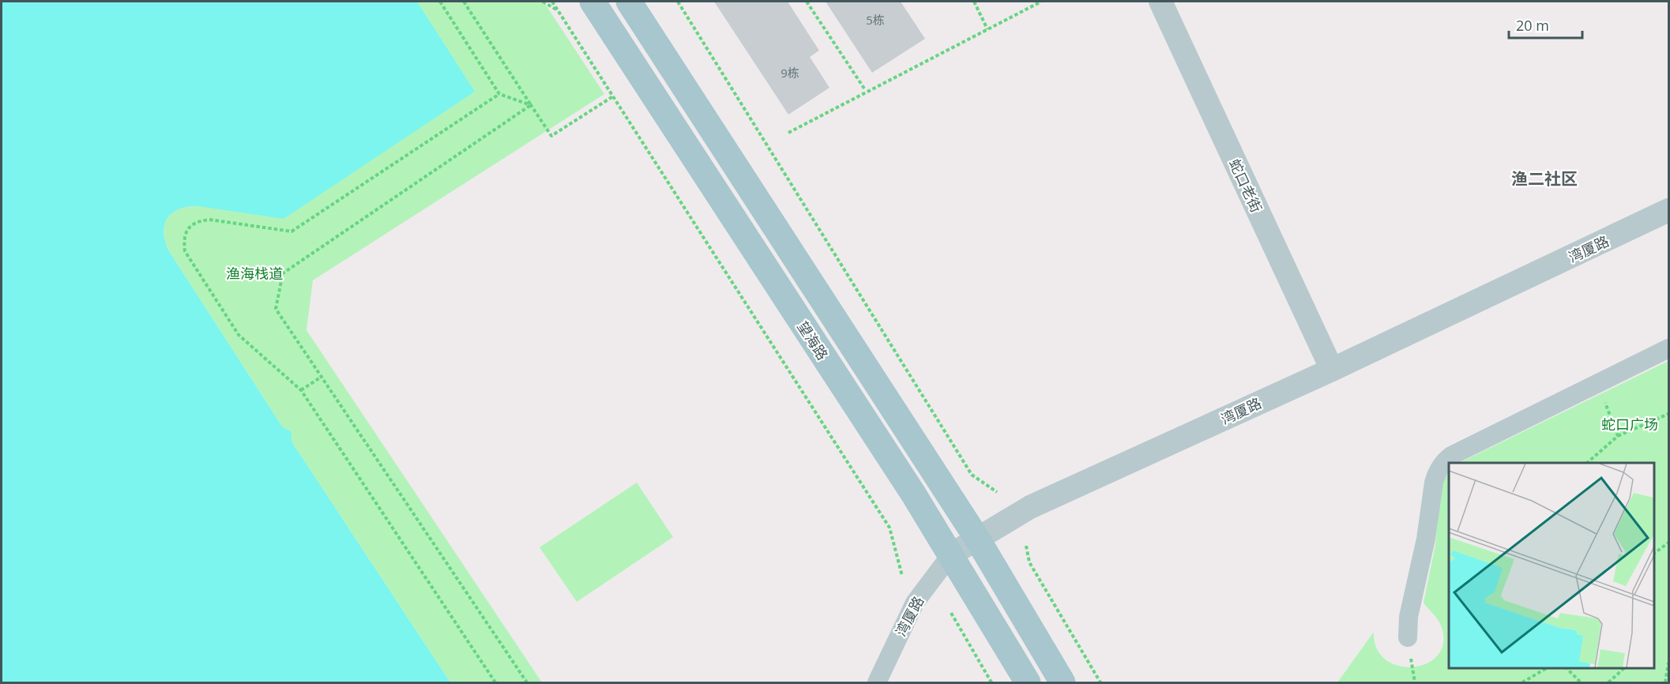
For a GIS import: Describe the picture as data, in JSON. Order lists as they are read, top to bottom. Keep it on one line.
{"streets":{"main road":["望海路"],"street":["蛇口老街","湾厦路"]},"crossings":[["蛇口老街","湾厦路"],["湾厦路","望海路"]],"districts":["渔二社区"],"parks":["渔海栈道","蛇口广场"],"house_numbers":["5栋","9栋"],"scale_bar":"20 m"}
